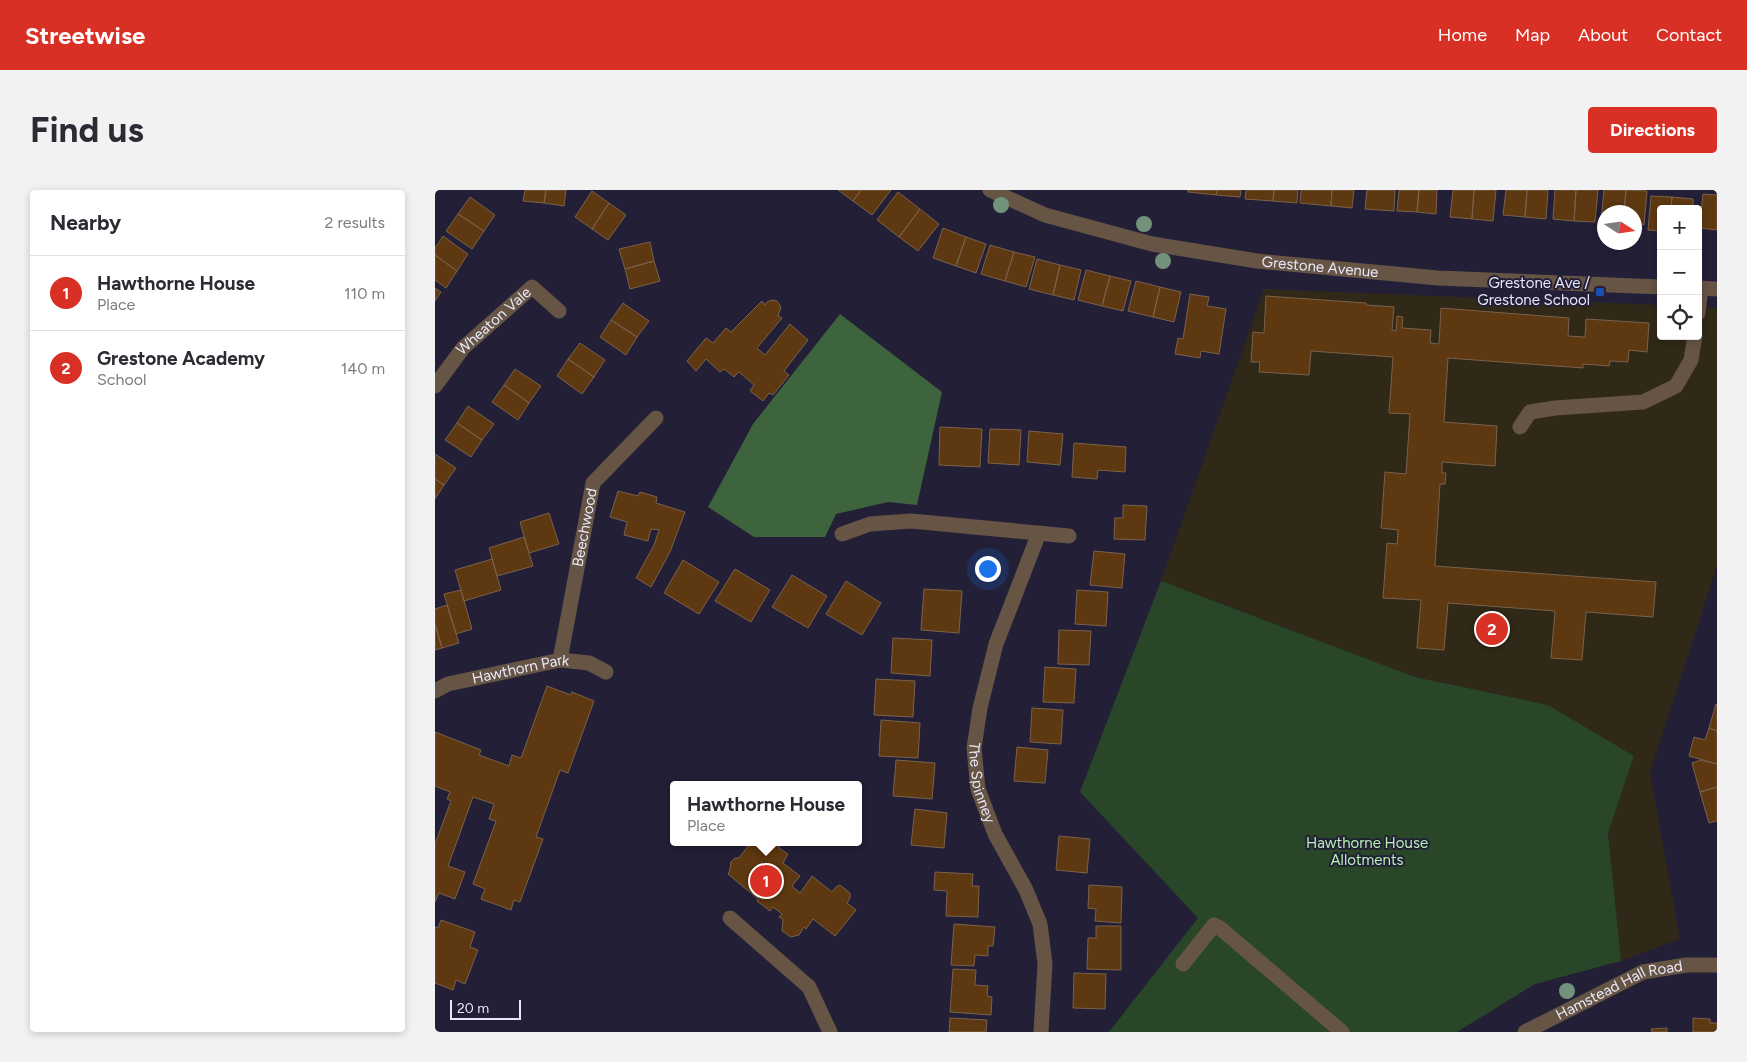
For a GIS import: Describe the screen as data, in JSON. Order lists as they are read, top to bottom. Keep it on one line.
{"streets":{"street":["Grestone Avenue","Wheaton Vale","Beechwood","Hawthorn Park","The Spinney","Hamstead Hall Road"]},"crossings":[["Beechwood","Hawthorn Park"]],"parks":["Hawthorne House Allotments"],"places":{"transit":["Grestone Ave / Grestone School"]},"scale_bar":"20 m","north":"right","page":{"header":"Streetwise","nav":["Home","Map","About","Contact"],"buttons":"Directions","title":"Find us","heading":["Nearby","2 results"],"map_buttons":["+","−"],"list":[{"mark":"1","name":"Hawthorne House","note":"Place","value":"110 m"},{"mark":"2","name":"Grestone Academy","note":"School","value":"140 m"}],"pins":["2","1"],"popup":["Hawthorne House","Place"],"scale":"20 m"}}
